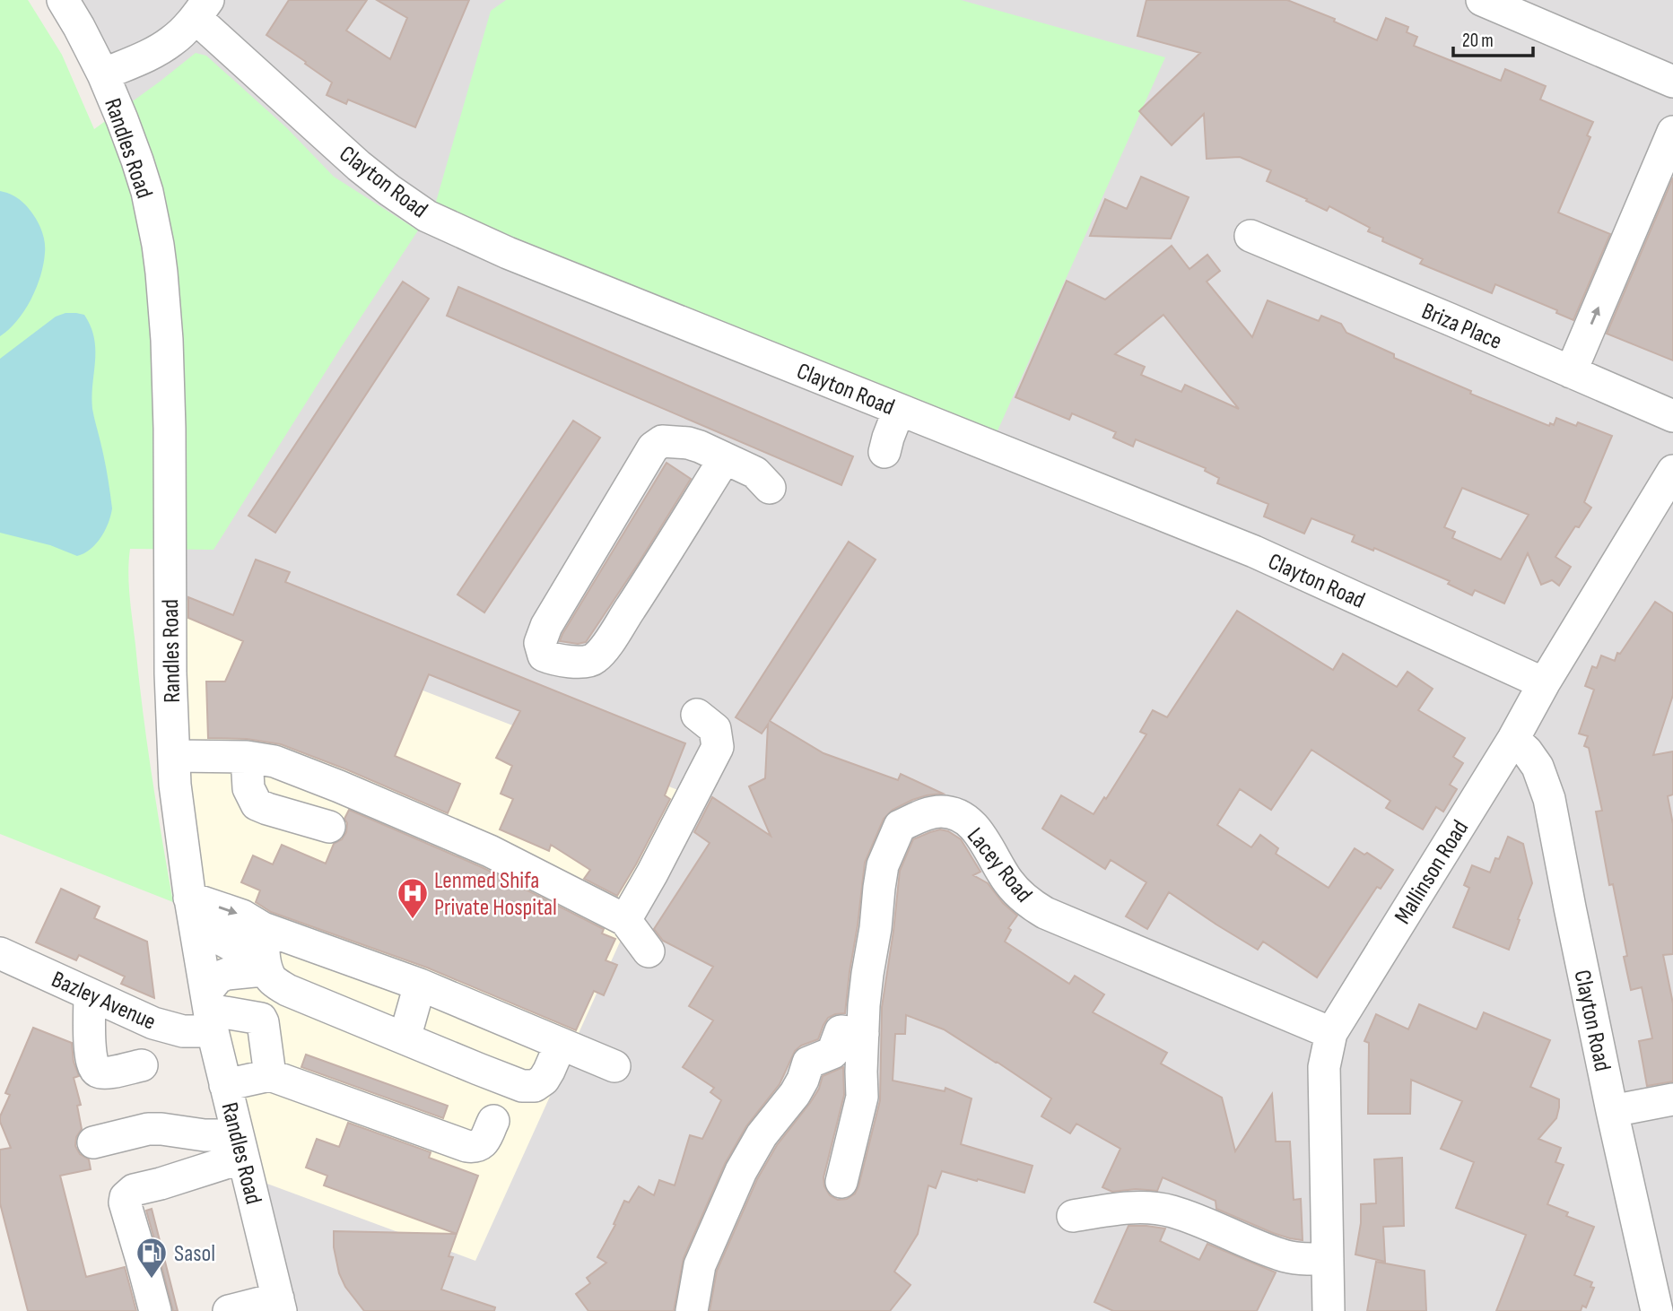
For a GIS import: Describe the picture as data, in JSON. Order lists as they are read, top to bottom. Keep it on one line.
{"streets":{"street":["Randles Road","Clayton Road","Briza Place","Lacey Road","Mallinson Road","Bazley Avenue"]},"crossings":[["Randles Road","Bazley Avenue"],["Clayton Road","Mallinson Road"],["Lacey Road","Mallinson Road"]],"places":{"hospital":["Lenmed Shifa Private Hospital"],"fuel station":["Sasol"]},"scale_bar":"20 m"}
